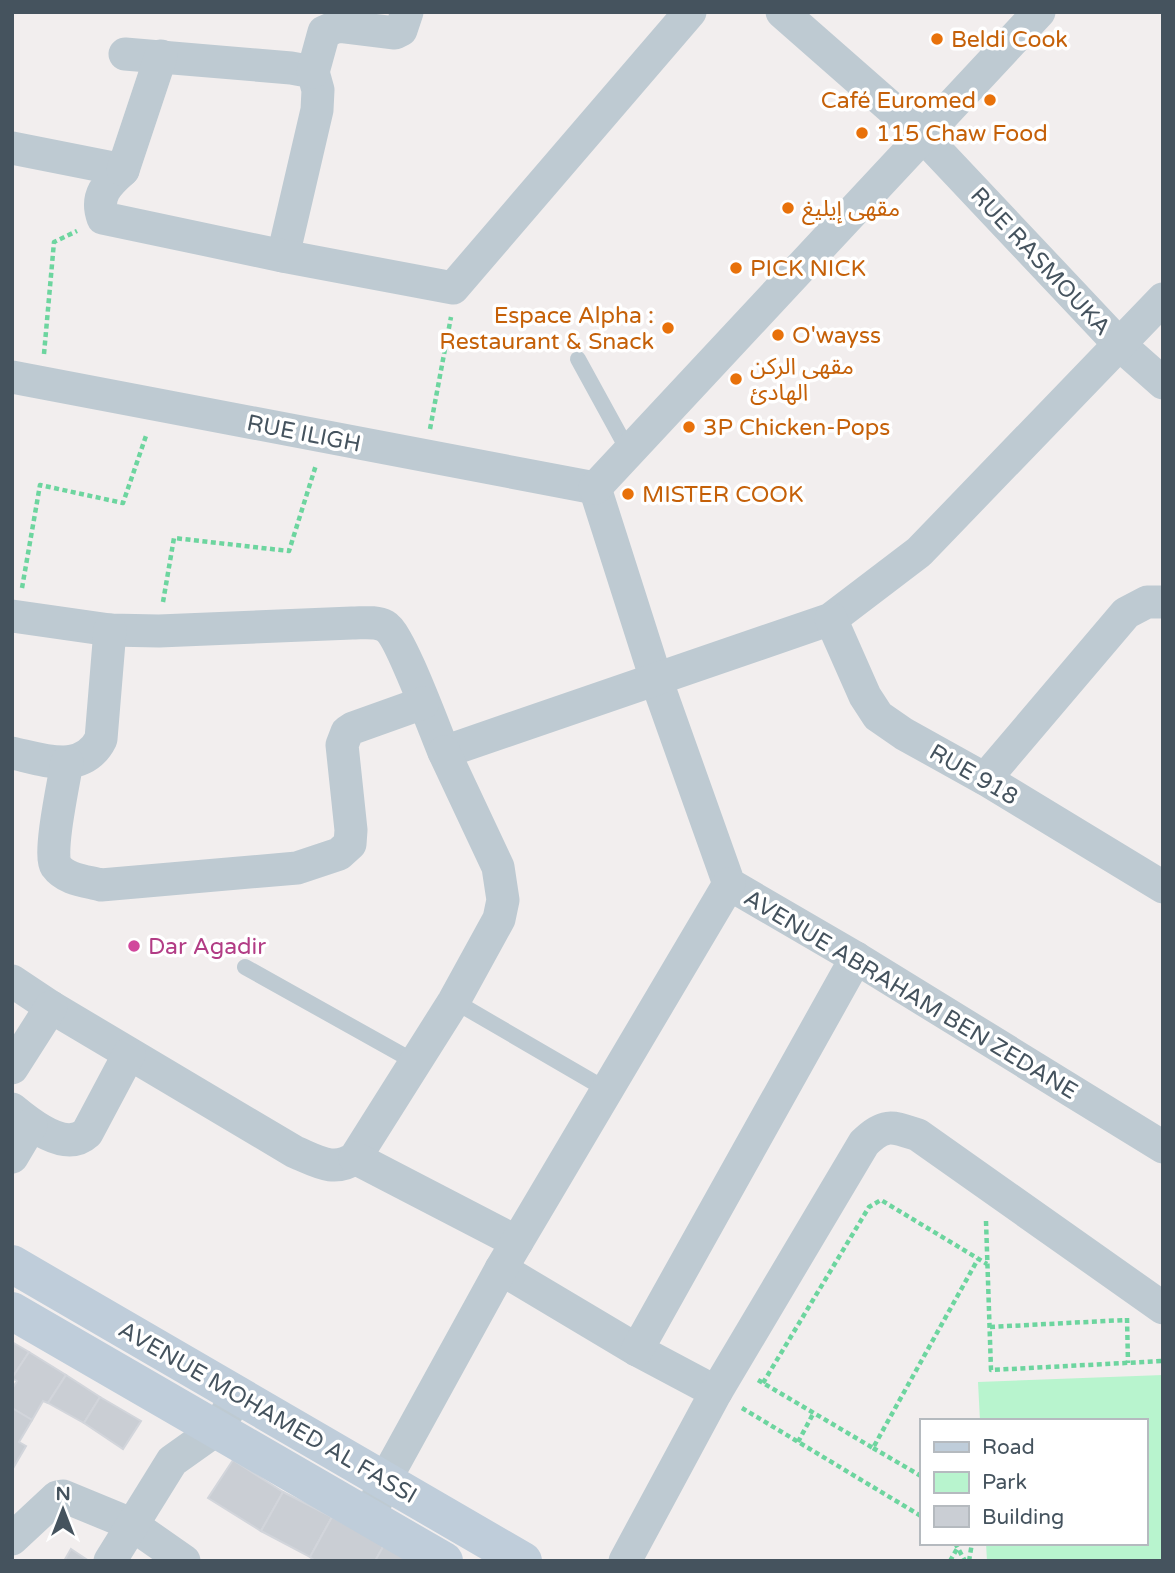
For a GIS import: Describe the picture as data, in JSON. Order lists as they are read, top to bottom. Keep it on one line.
{"streets":{"street":["RUE RASMOUKA","RUE ILIGH","RUE 918","AVENUE ABRAHAM BEN ZEDANE","AVENUE MOHAMED AL FASSI"]},"crossings":[["RUE ILIGH","AVENUE ABRAHAM BEN ZEDANE"]],"places":["Beldi Cook","Café Euromed","115 Chaw Food","مقهى إيليغ","PICK NICK","Espace Alpha : Restaurant & Snack","O'wayss","مقهى الركن الهادئ","3P Chicken-Pops","MISTER COOK","Dar Agadir"],"legend":["Road","Park","Building"],"north":"top"}
